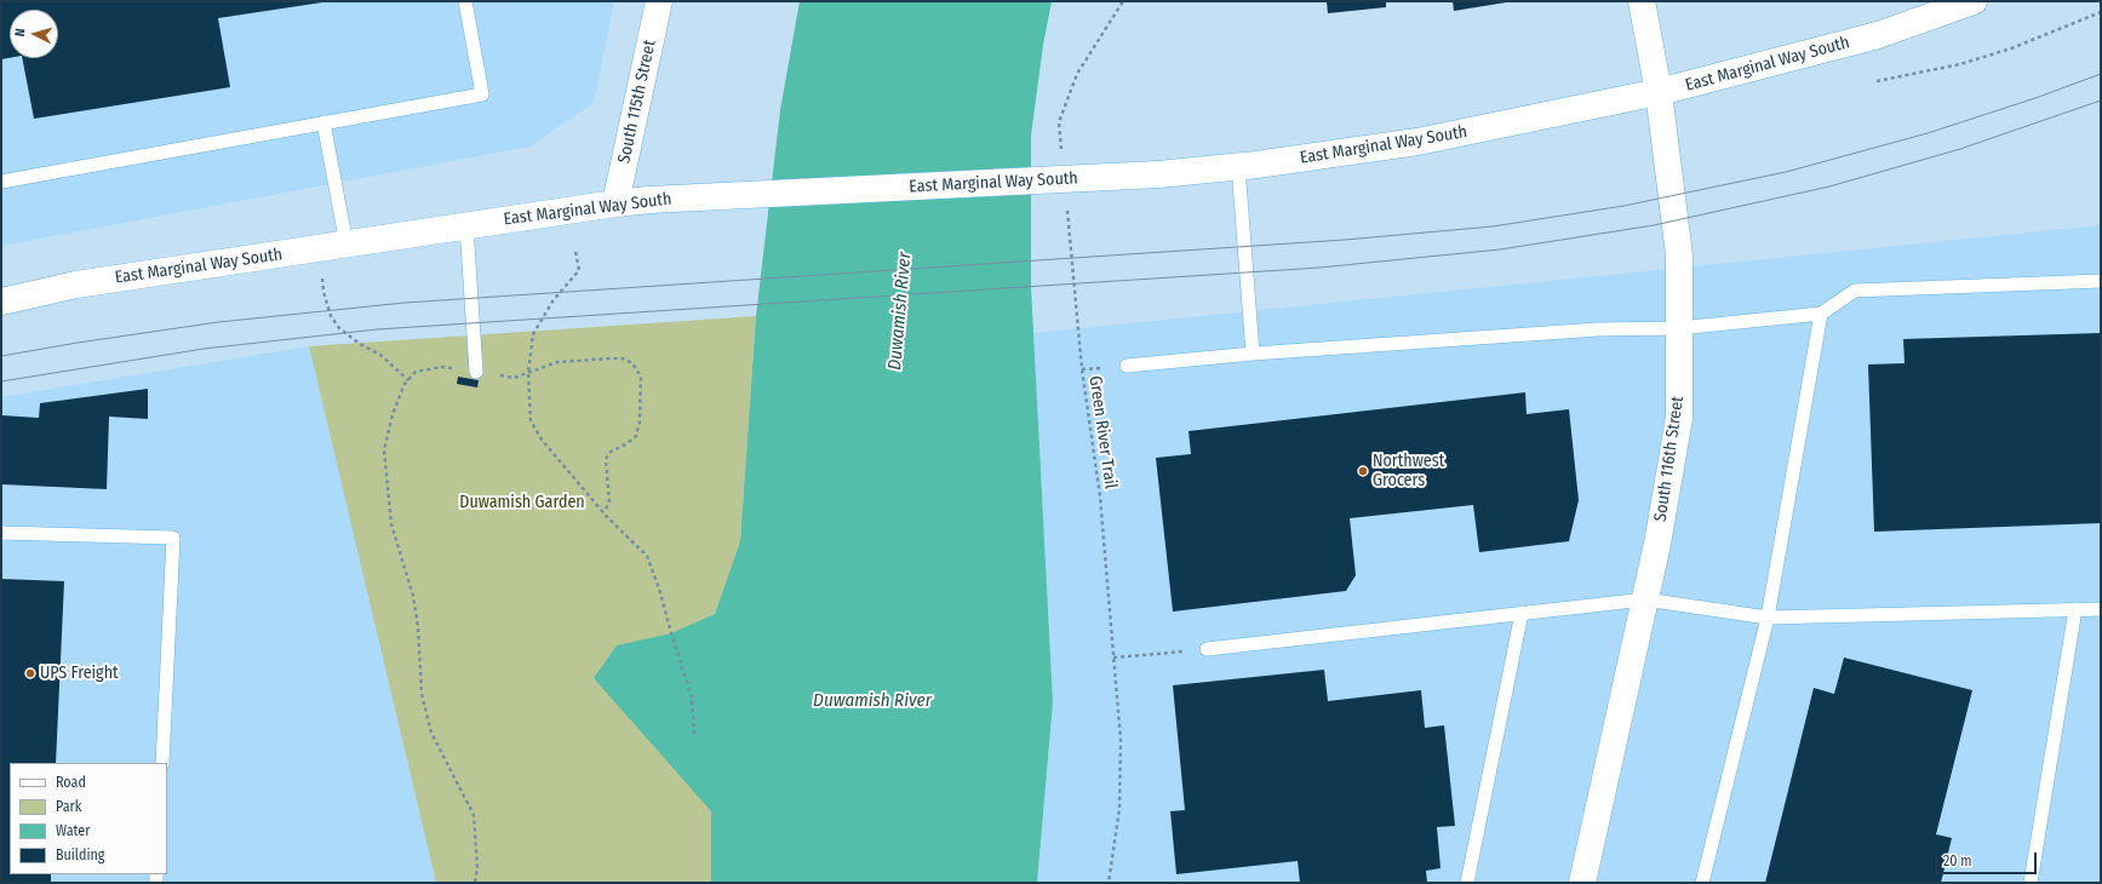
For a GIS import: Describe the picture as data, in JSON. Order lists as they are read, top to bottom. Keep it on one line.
{"streets":{"street":["East Marginal Way South","South 115th Street","South 116th Street"],"path":["Green River Trail"]},"crossings":[["East Marginal Way South","South 115th Street"],["East Marginal Way South","South 116th Street"]],"water":["Duwamish River"],"parks":["Duwamish Garden"],"places":["Northwest Grocers","UPS Freight"],"legend":["Road","Park","Water","Building"],"scale_bar":"20 m","north":"left"}
